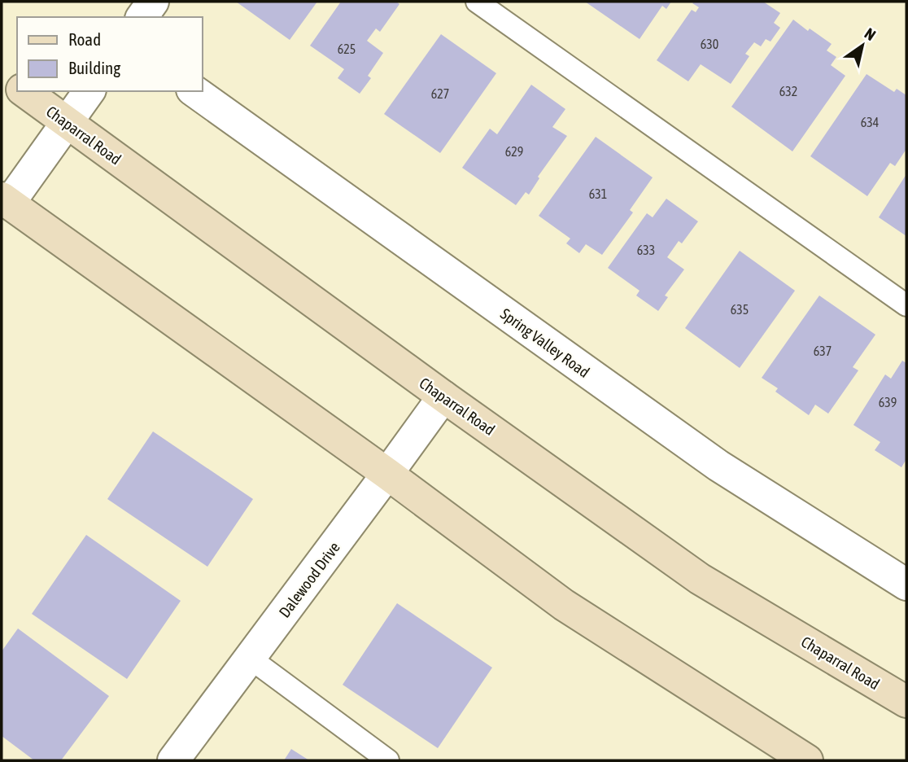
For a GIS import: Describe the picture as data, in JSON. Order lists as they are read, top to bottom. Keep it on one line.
{"streets":{"main road":["Chaparral Road"],"street":["Spring Valley Road","Dalewood Drive"]},"crossings":[["Chaparral Road","Dalewood Drive"]],"house_numbers":["630","625","632","627","634","629","631","633","635","637","639"],"legend":["Road","Building"],"north":"top right"}
